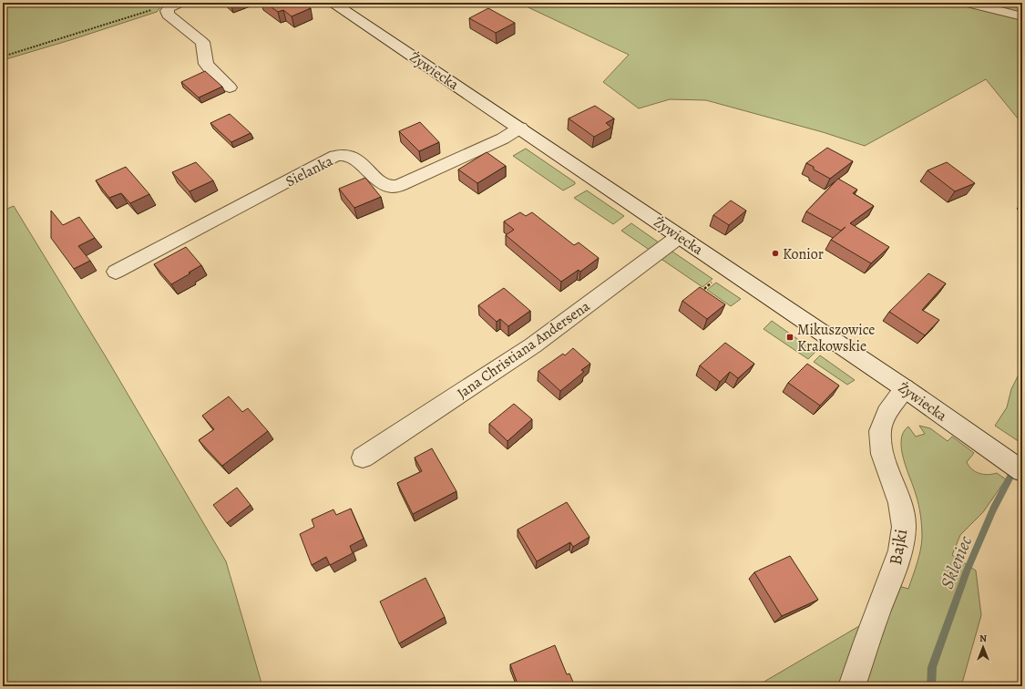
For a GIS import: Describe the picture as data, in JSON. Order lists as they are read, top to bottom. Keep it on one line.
{"streets":{"street":["Żywiecka","Sielanka","Jana Christiana Andersena","Bajki"]},"crossings":[["Żywiecka","Sielanka"],["Żywiecka","Jana Christiana Andersena"],["Żywiecka","Bajki"]],"water":["Skleniec"],"places":{"other":["Konior"],"transit":["Mikuszowice Krakowskie"]},"north":"top"}
